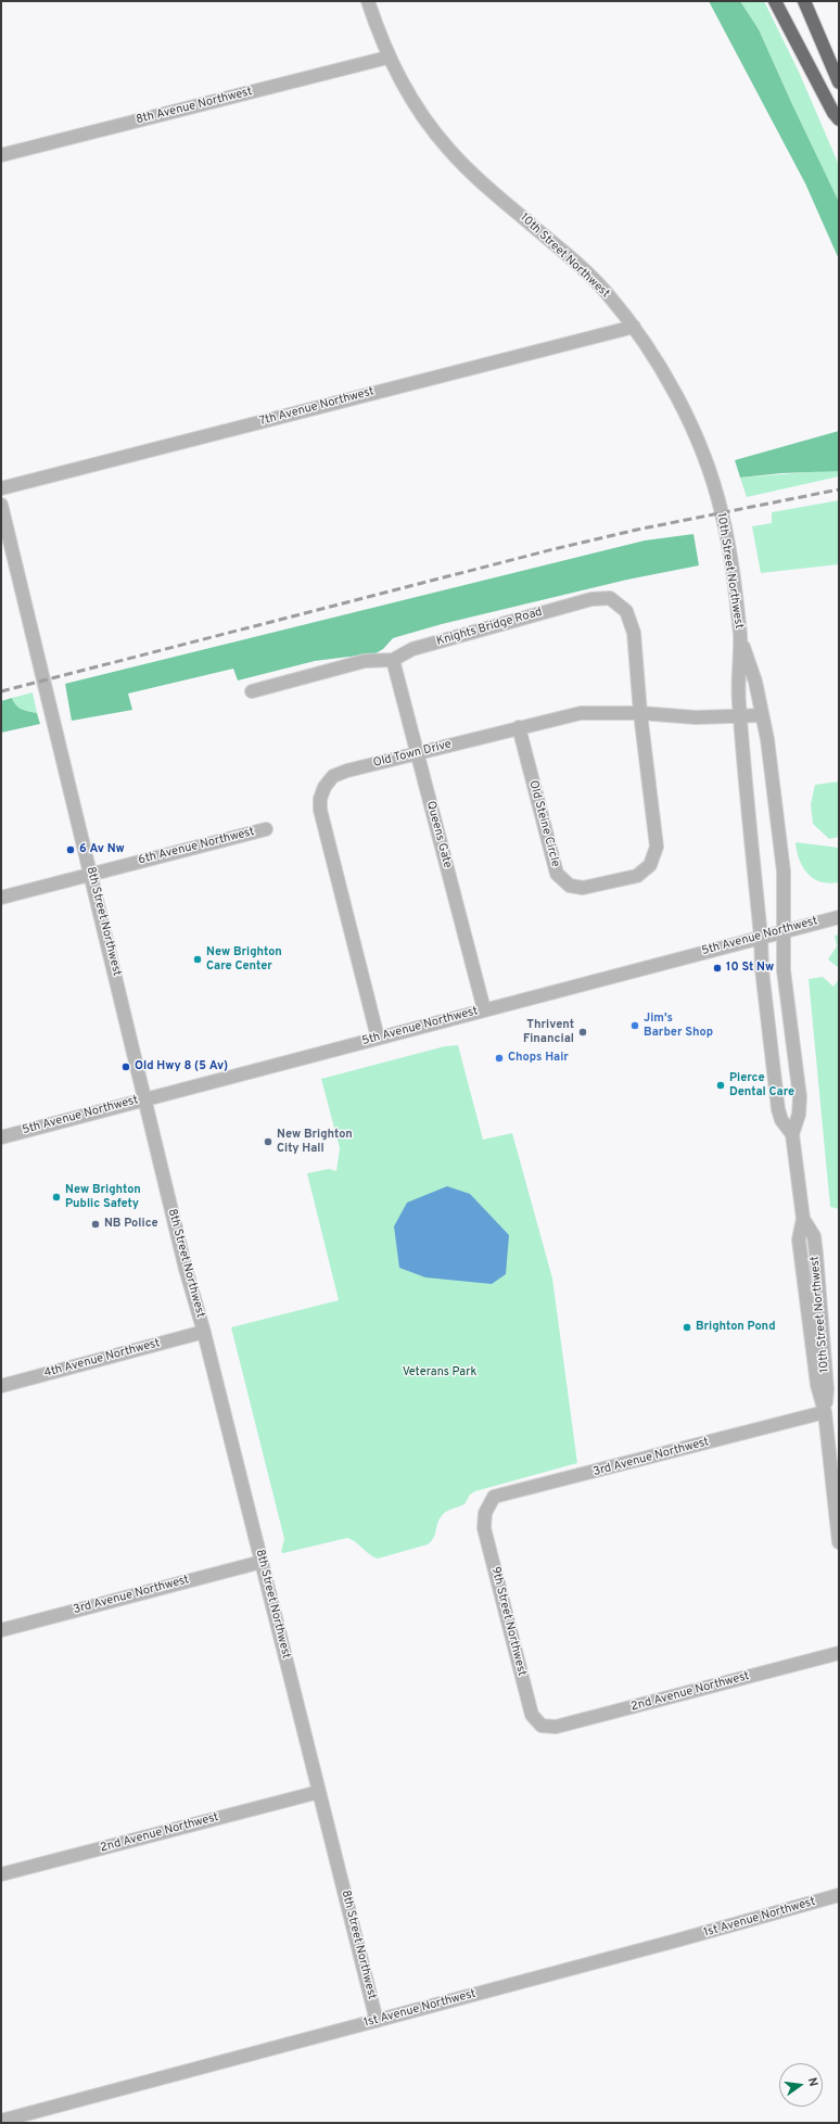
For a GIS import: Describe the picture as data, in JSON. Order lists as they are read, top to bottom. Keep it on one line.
{"streets":{"street":["8th Avenue Northwest","10th Street Northwest","7th Avenue Northwest","Knights Bridge Road","Old Town Drive","Old Steine Circle","Queens Gate","6th Avenue Northwest","8th Street Northwest","5th Avenue Northwest","4th Avenue Northwest","3rd Avenue Northwest","9th Street Northwest","2nd Avenue Northwest","1st Avenue Northwest"]},"crossings":[["8th Avenue Northwest","10th Street Northwest"],["10th Street Northwest","7th Avenue Northwest"],["10th Street Northwest","Old Town Drive"],["10th Street Northwest","5th Avenue Northwest"],["10th Street Northwest","3rd Avenue Northwest"],["Knights Bridge Road","Old Town Drive"],["Knights Bridge Road","Old Steine Circle"],["Knights Bridge Road","Queens Gate"],["Old Town Drive","Old Steine Circle"],["Old Town Drive","Queens Gate"],["Old Town Drive","5th Avenue Northwest"],["Queens Gate","5th Avenue Northwest"],["6th Avenue Northwest","8th Street Northwest"],["8th Street Northwest","5th Avenue Northwest"],["8th Street Northwest","4th Avenue Northwest"],["8th Street Northwest","3rd Avenue Northwest"],["8th Street Northwest","2nd Avenue Northwest"],["8th Street Northwest","1st Avenue Northwest"],["3rd Avenue Northwest","9th Street Northwest"],["9th Street Northwest","2nd Avenue Northwest"]],"parks":["Veterans Park"],"places":["6 Av Nw","New Brighton Care Center","10 St Nw","Jim's Barber Shop","Thrivent Financial","Chops Hair","Old Hwy 8 (5 Av)","Pierce Dental Care","New Brighton City Hall","New Brighton Public Safety","NB Police","Brighton Pond"],"north":"right"}
